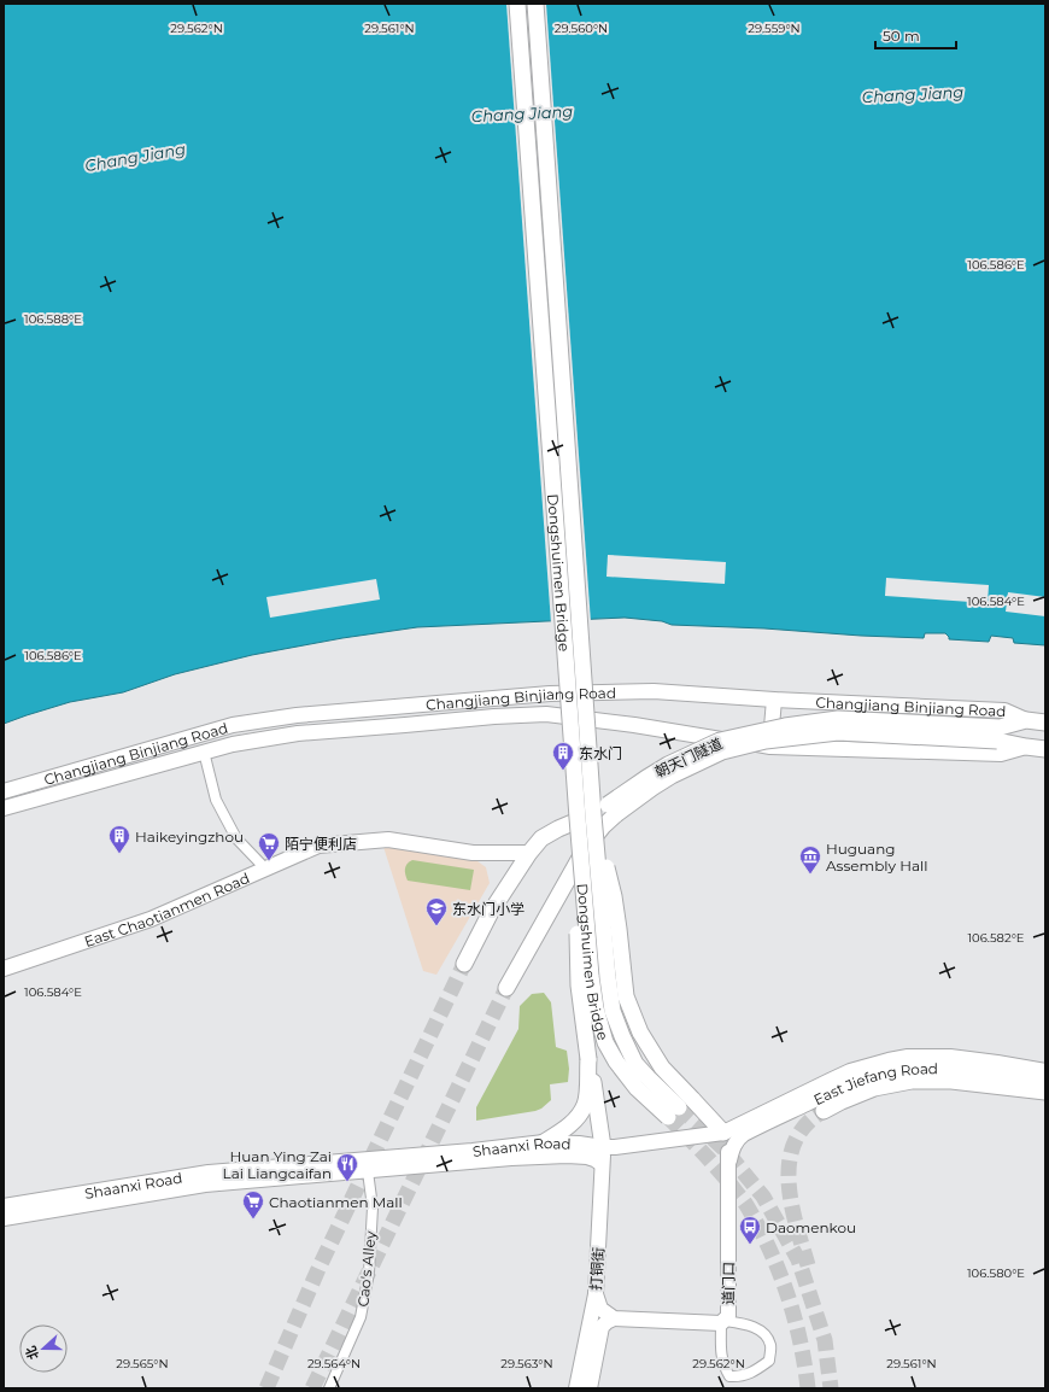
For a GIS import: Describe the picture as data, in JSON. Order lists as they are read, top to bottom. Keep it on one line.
{"streets":{"main road":["Dongshuimen Bridge","Changjiang Binjiang Road","朝天门隧道","East Chaotianmen Road","East Jiefang Road","Shaanxi Road","打铜街","道门口"],"street":["Cao's Alley"]},"crossings":[["Changjiang Binjiang Road","朝天门隧道"],["朝天门隧道","East Chaotianmen Road"],["East Jiefang Road","Shaanxi Road"],["East Jiefang Road","道门口"],["Shaanxi Road","Cao's Alley"],["Shaanxi Road","打铜街"],["Shaanxi Road","道门口"]],"water":["Chang Jiang"],"places":{"building":["东水门","Haikeyingzhou"],"supermarket":["陌宁便利店","Chaotianmen Mall"],"museum":["Huguang Assembly Hall"],"school or university":["东水门小学"],"restaurant":["Huan Ying Zai Lai Liangcaifan"],"bus stop":["Daomenkou"]},"scale_bar":"50 m","north":"left","coordinates":["29.562°N","29.561°N","29.560°N","29.559°N","106.586°E","106.588°E","106.584°E","106.582°E","106.580°E","29.565°N","29.564°N","29.563°N"]}
